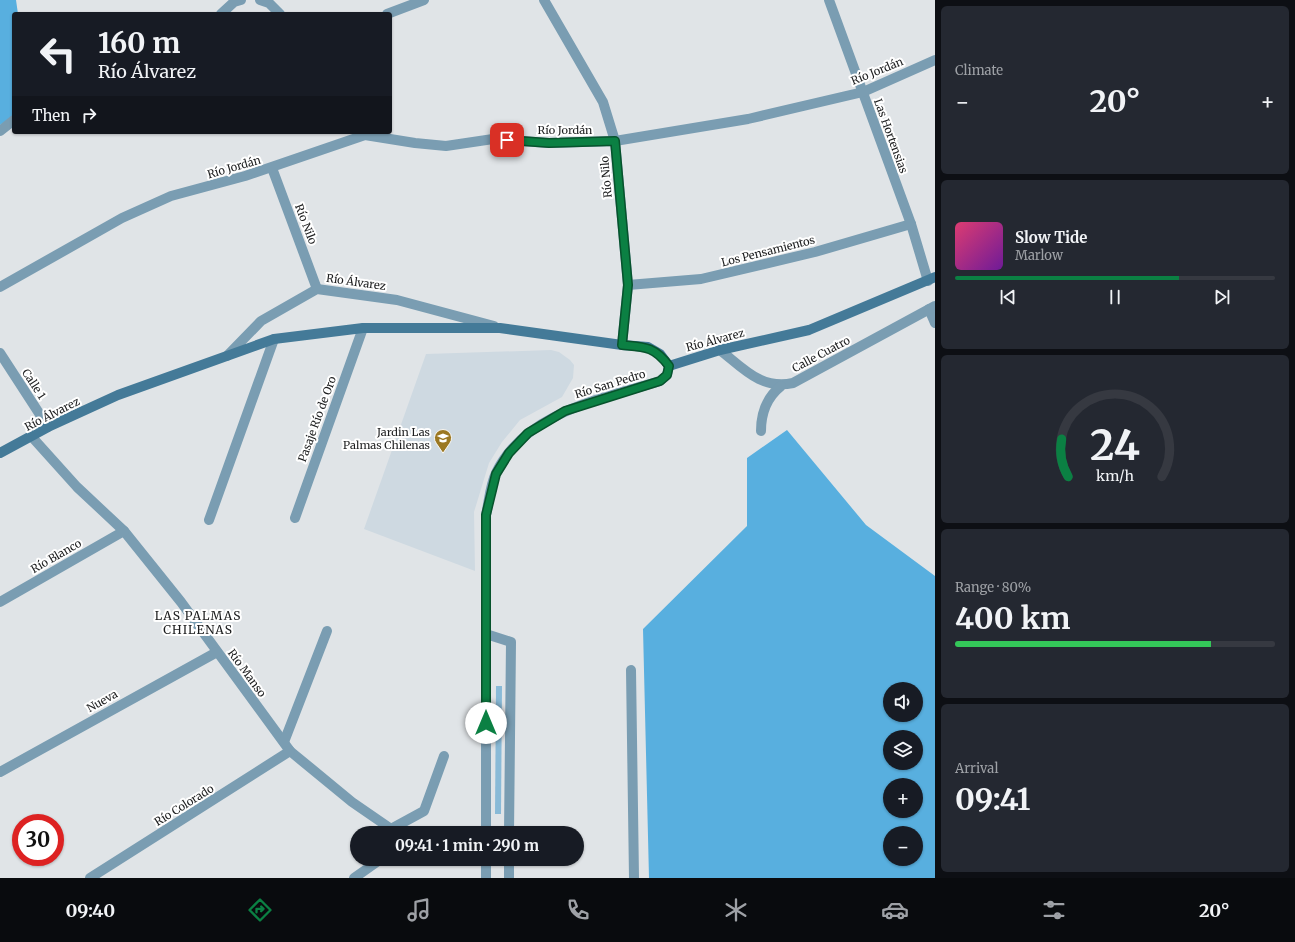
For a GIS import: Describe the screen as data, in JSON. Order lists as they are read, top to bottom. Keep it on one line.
{"streets":{"street":["Río Jordán","Las Hortensias","Río Nilo","Los Pensamientos","Río Álvarez","Calle Cuatro","Calle 1","Río San Pedro","Pasaje Río de Oro","Río Blanco","Río Manso","Nueva","Río Colorado"]},"crossings":[["Río Jordán","Las Hortensias"],["Río Jordán","Río Nilo"],["Las Hortensias","Los Pensamientos"],["Las Hortensias","Río Álvarez"],["Río Nilo","Los Pensamientos"],["Río Nilo","Río Álvarez"],["Río Álvarez","Calle 1"],["Río Álvarez","Río San Pedro"],["Río Álvarez","Pasaje Río de Oro"],["Río Álvarez","Río Manso"],["Río Blanco","Río Manso"],["Río Manso","Nueva"],["Río Manso","Río Colorado"]],"districts":["LAS PALMAS CHILENAS"],"places":{"school or university":["Jardin Las Palmas Chilenas"]},"page":{"tile":["Climate",["Range · 80%","400 km"],["Arrival","09:41"]],"turn":["160 m","Río Álvarez"],"heat":["−","20°","+"],"then":"Then","song":["Slow Tide","Marlow"],"map_buttons":["+","−"],"limit":"30","trip":"09:41 · 1 min · 290 m","tabs":["09:40","20°"],"gauge":["24","km/h"]}}
